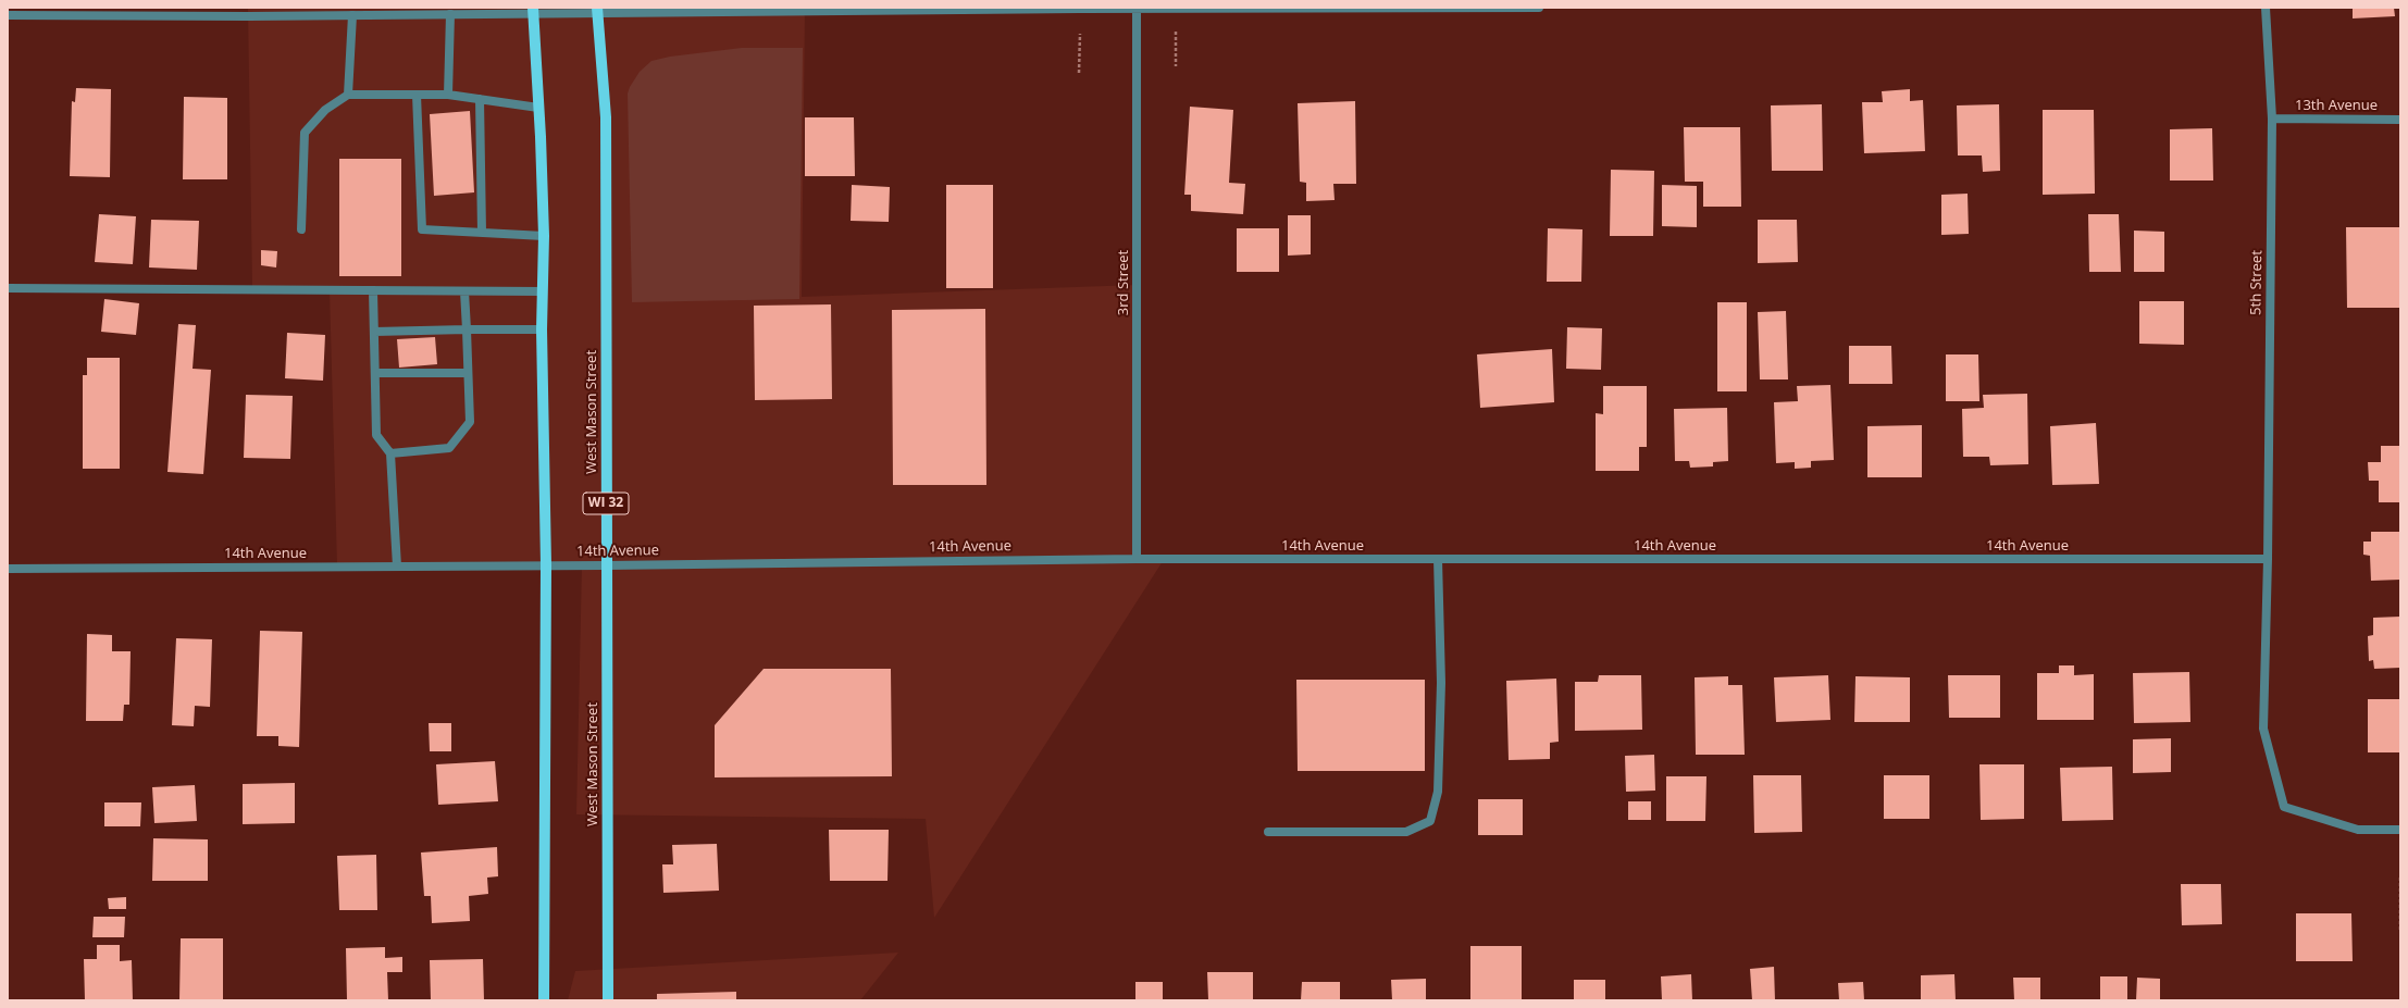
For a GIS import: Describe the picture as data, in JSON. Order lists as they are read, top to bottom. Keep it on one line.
{"streets":{"main road":["West Mason Street","WI 32"],"street":["13th Avenue","3rd Street","5th Street","14th Avenue"]},"crossings":[["13th Avenue","5th Street"],["3rd Street","14th Avenue"],["5th Street","14th Avenue"],["West Mason Street","14th Avenue"]]}
